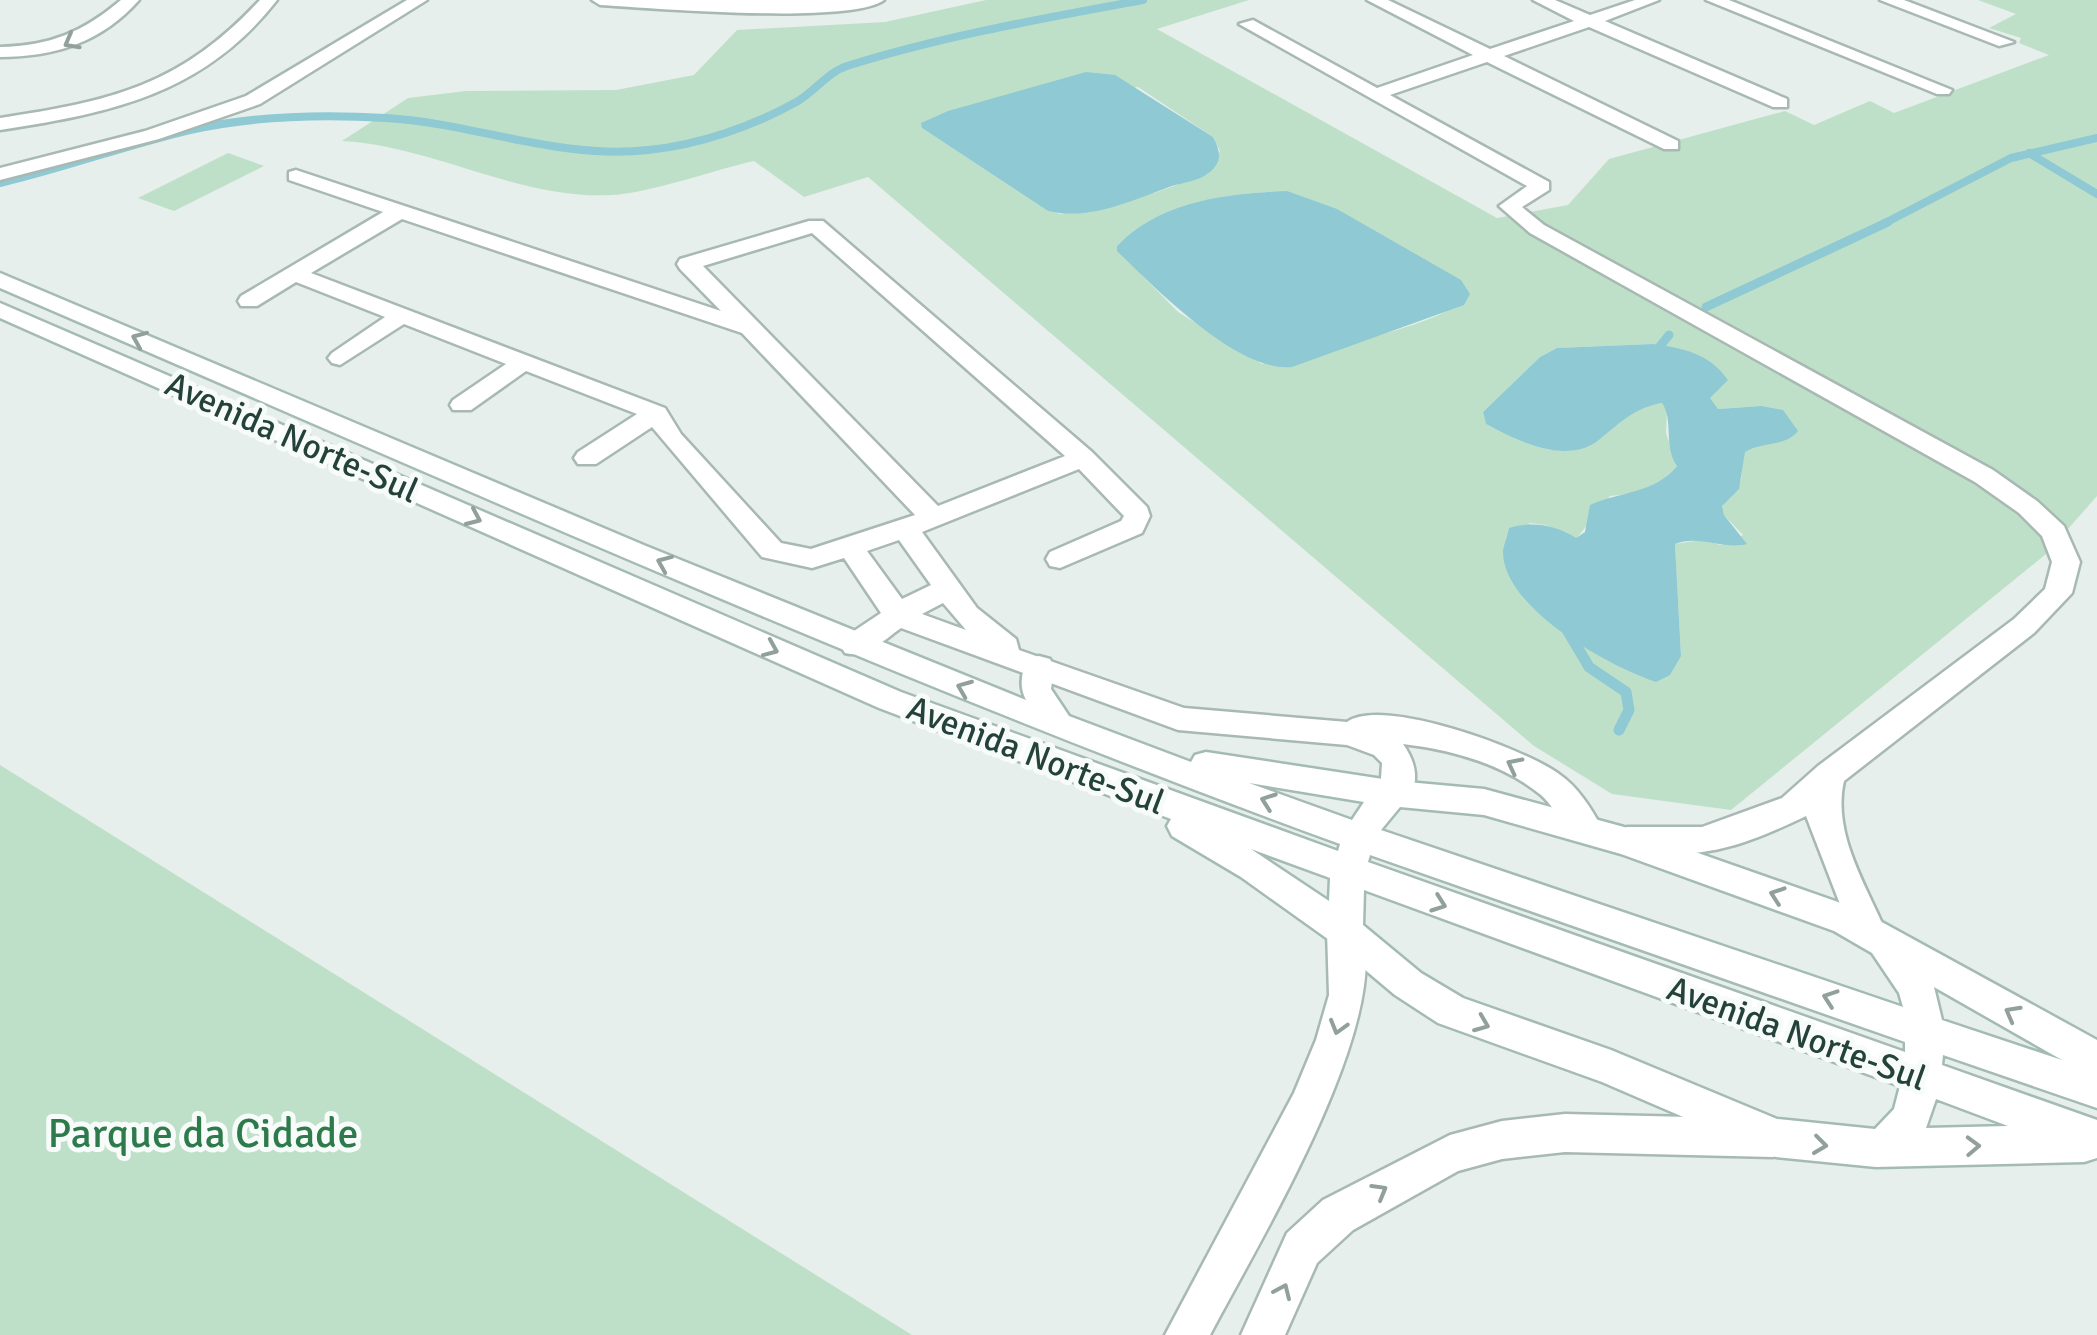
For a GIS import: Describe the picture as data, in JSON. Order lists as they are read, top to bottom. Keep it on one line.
{"streets":{"street":["Avenida Norte-Sul"]},"parks":["Parque da Cidade"]}
